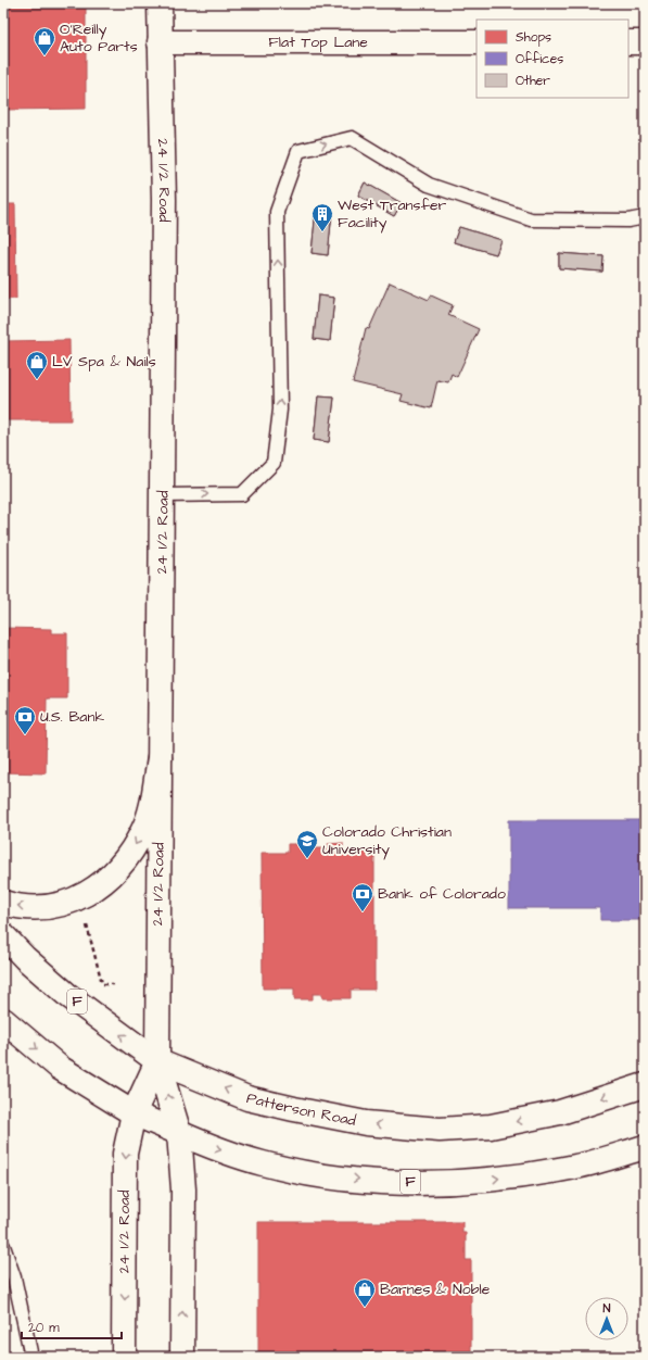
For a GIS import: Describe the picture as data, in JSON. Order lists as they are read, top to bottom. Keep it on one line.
{"streets":{"main road":["Flat Top Lane","24 1/2 Road","F","Patterson Road"]},"crossings":[["Flat Top Lane","24 1/2 Road"],["24 1/2 Road","F"],["24 1/2 Road","Patterson Road"]],"places":{"shop":["O'Reilly Auto Parts","LV Spa & Nails","Barnes & Noble"],"building":["West Transfer Facility"],"bank":["U.S. Bank","Bank of Colorado"],"school or university":["Colorado Christian University"]},"legend":["Shops","Offices","Other"],"scale_bar":"20 m","north":"top"}
